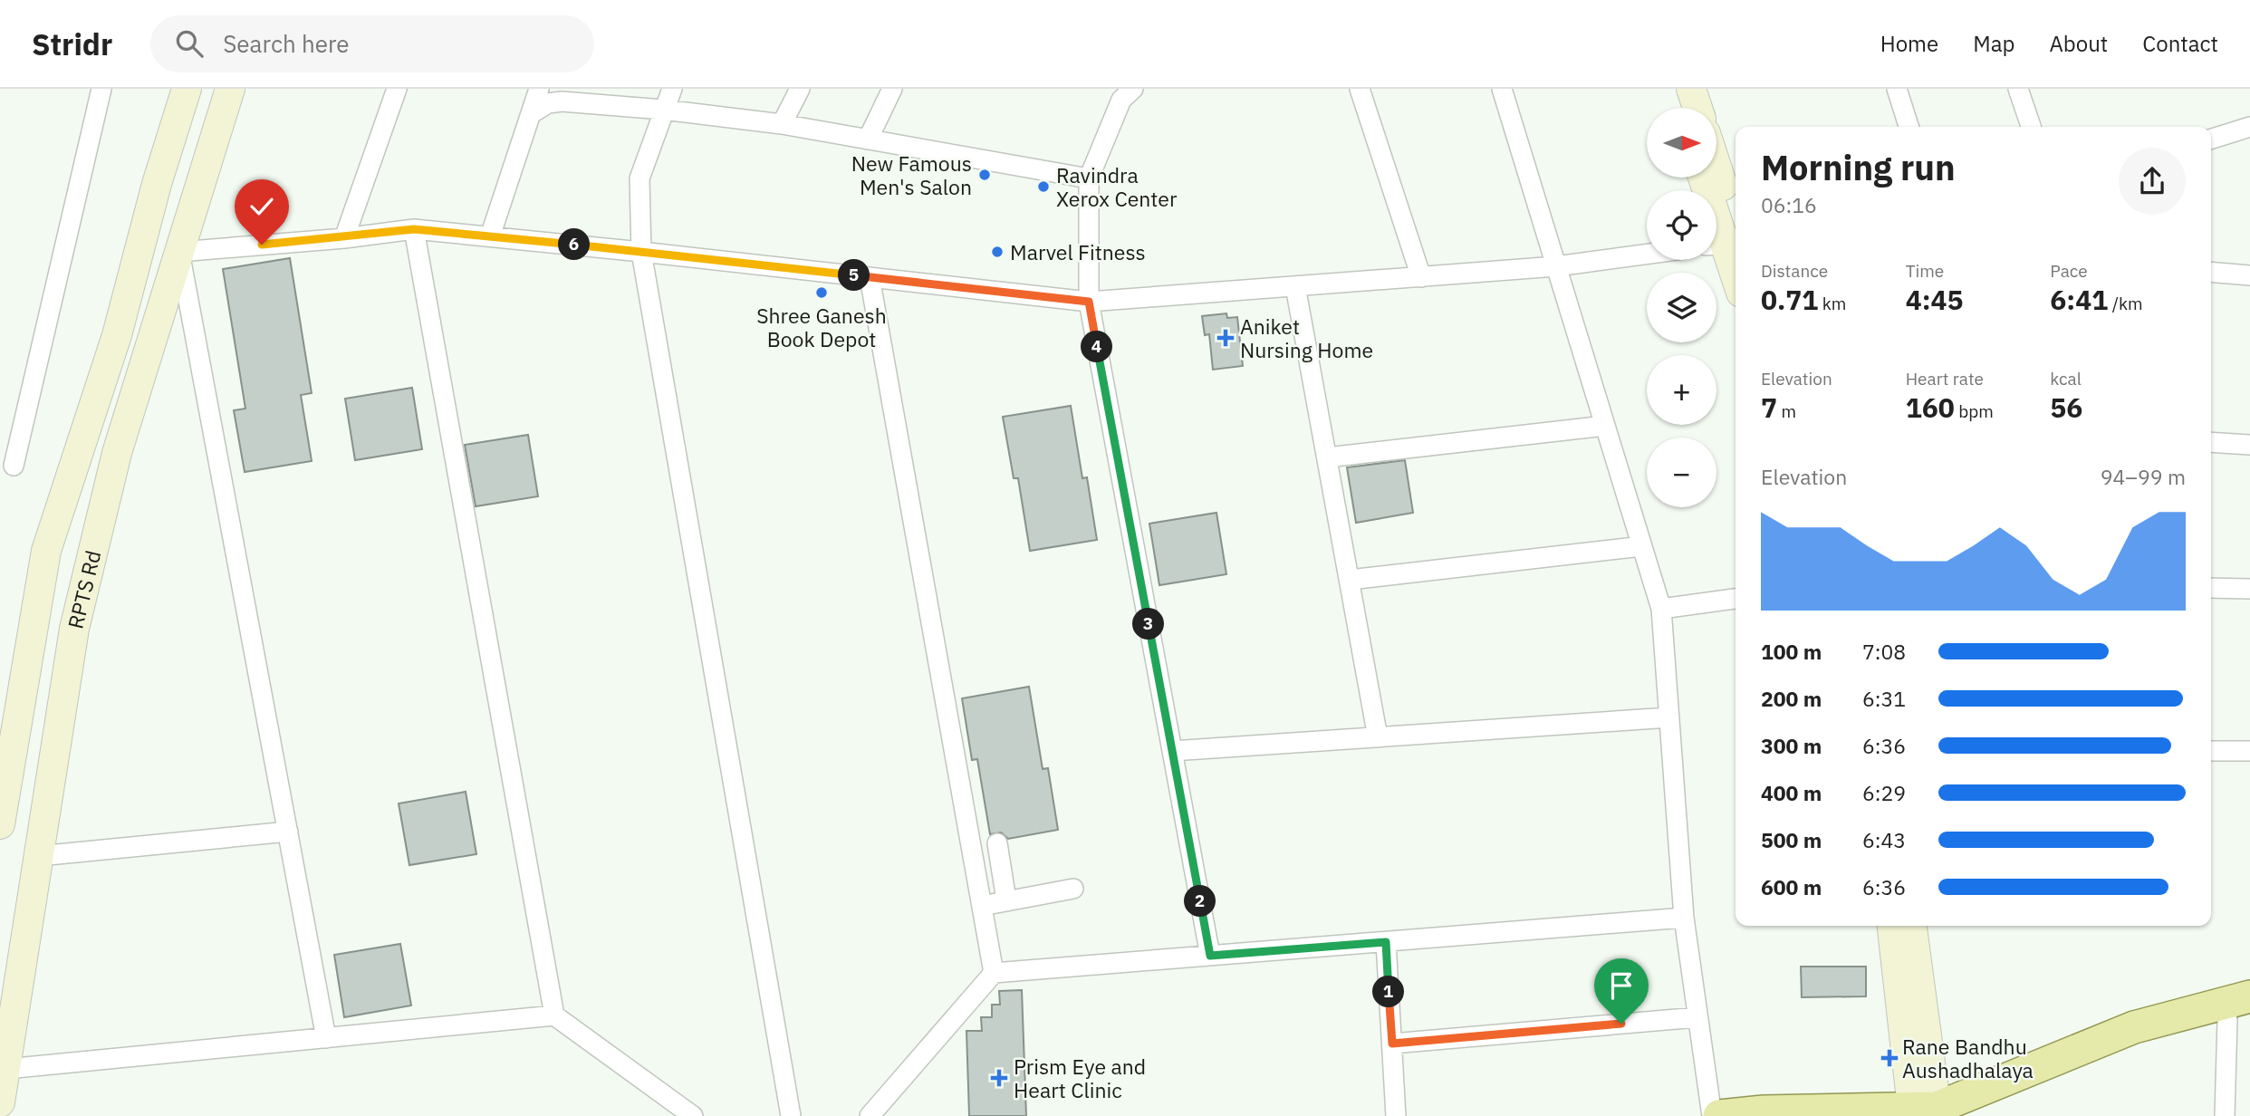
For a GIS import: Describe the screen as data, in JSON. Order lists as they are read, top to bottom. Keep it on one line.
{"streets":{"street":["RPTS Rd"]},"places":{"other":["New Famous Men's Salon","Ravindra Xerox Center","Marvel Fitness","Shree Ganesh Book Depot"],"health":["Aniket Nursing Home","Rane Bandhu Aushadhalaya","Prism Eye and Heart Clinic"]},"north":"right","page":{"header":"Stridr","search":"Search here","nav":["Home","Map","About","Contact"],"map_buttons":["+","−"],"heading":["Morning run","06:16"],"pins":["6","5","4","3","2","1"],"stats":[["Distance","0.71 km"],["Time","4:45"],["Pace","6:41 /km"],["Elevation","7 m"],["Heart rate","160 bpm"],["kcal","56"]],"chart":["Elevation","94–99 m"],"list":[{"name":"100 m","note":"7:08"},{"name":"200 m","note":"6:31"},{"name":"300 m","note":"6:36"},{"name":"400 m","note":"6:29"},{"name":"500 m","note":"6:43"},{"name":"600 m","note":"6:36"}]}}
